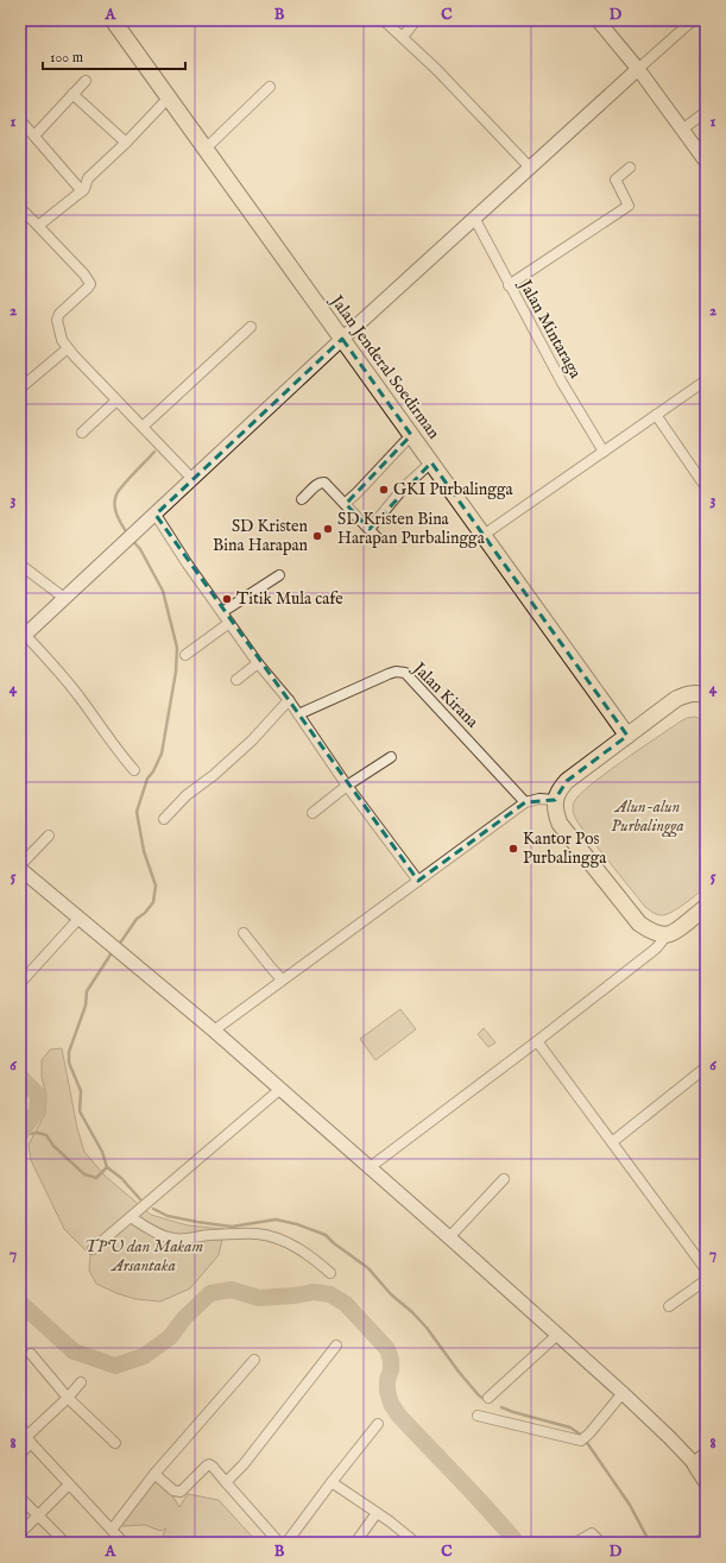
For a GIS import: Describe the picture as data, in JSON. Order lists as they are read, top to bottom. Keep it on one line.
{"streets":{"main road":["Jalan Jenderal Soedirman"],"street":["Jalan Mintaraga","Jalan Kirana"]},"parks":["Alun-alun Purbalingga","TPU dan Makam Arsantaka"],"places":["GKI Purbalingga","SD Kristen Bina Harapan Purbalingga","SD Kristen Bina Harapan","Titik Mula cafe","Kantor Pos Purbalingga"],"scale_bar":"100 m","grid":{"columns":["A","B","C","D"],"rows":["1","2","3","4","5","6","7","8"]}}
